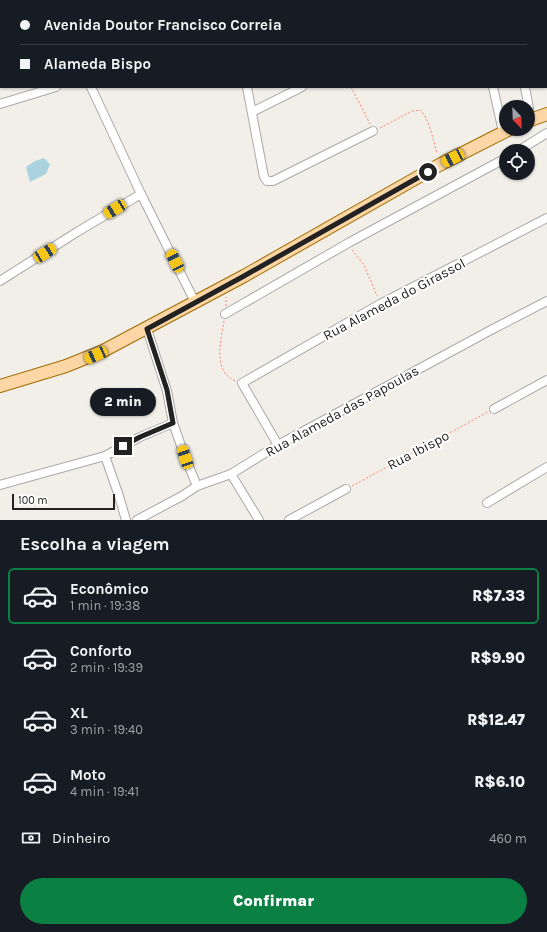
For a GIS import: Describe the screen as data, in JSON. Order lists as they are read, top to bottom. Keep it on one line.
{"streets":{"street":["Rua Alameda do Girassol","Rua Alameda das Papoulas"],"path":["Rua Ibispo"]},"scale_bar":"100 m","north":"bottom right","page":{"banner":["Avenida Doutor Francisco Correia","Alameda Bispo"],"bubble":"2 min","scale":"100 m","heading":"Escolha a viagem","list":[{"name":"Econômico","note":"1 min · 19:38","value":"R$7.33"},{"name":"Conforto","note":"2 min · 19:39","value":"R$9.90"},{"name":"XL","note":"3 min · 19:40","value":"R$12.47"},{"name":"Moto","note":"4 min · 19:41","value":"R$6.10"}],"pay":["Dinheiro","460 m"],"buttons":"Confirmar"}}
